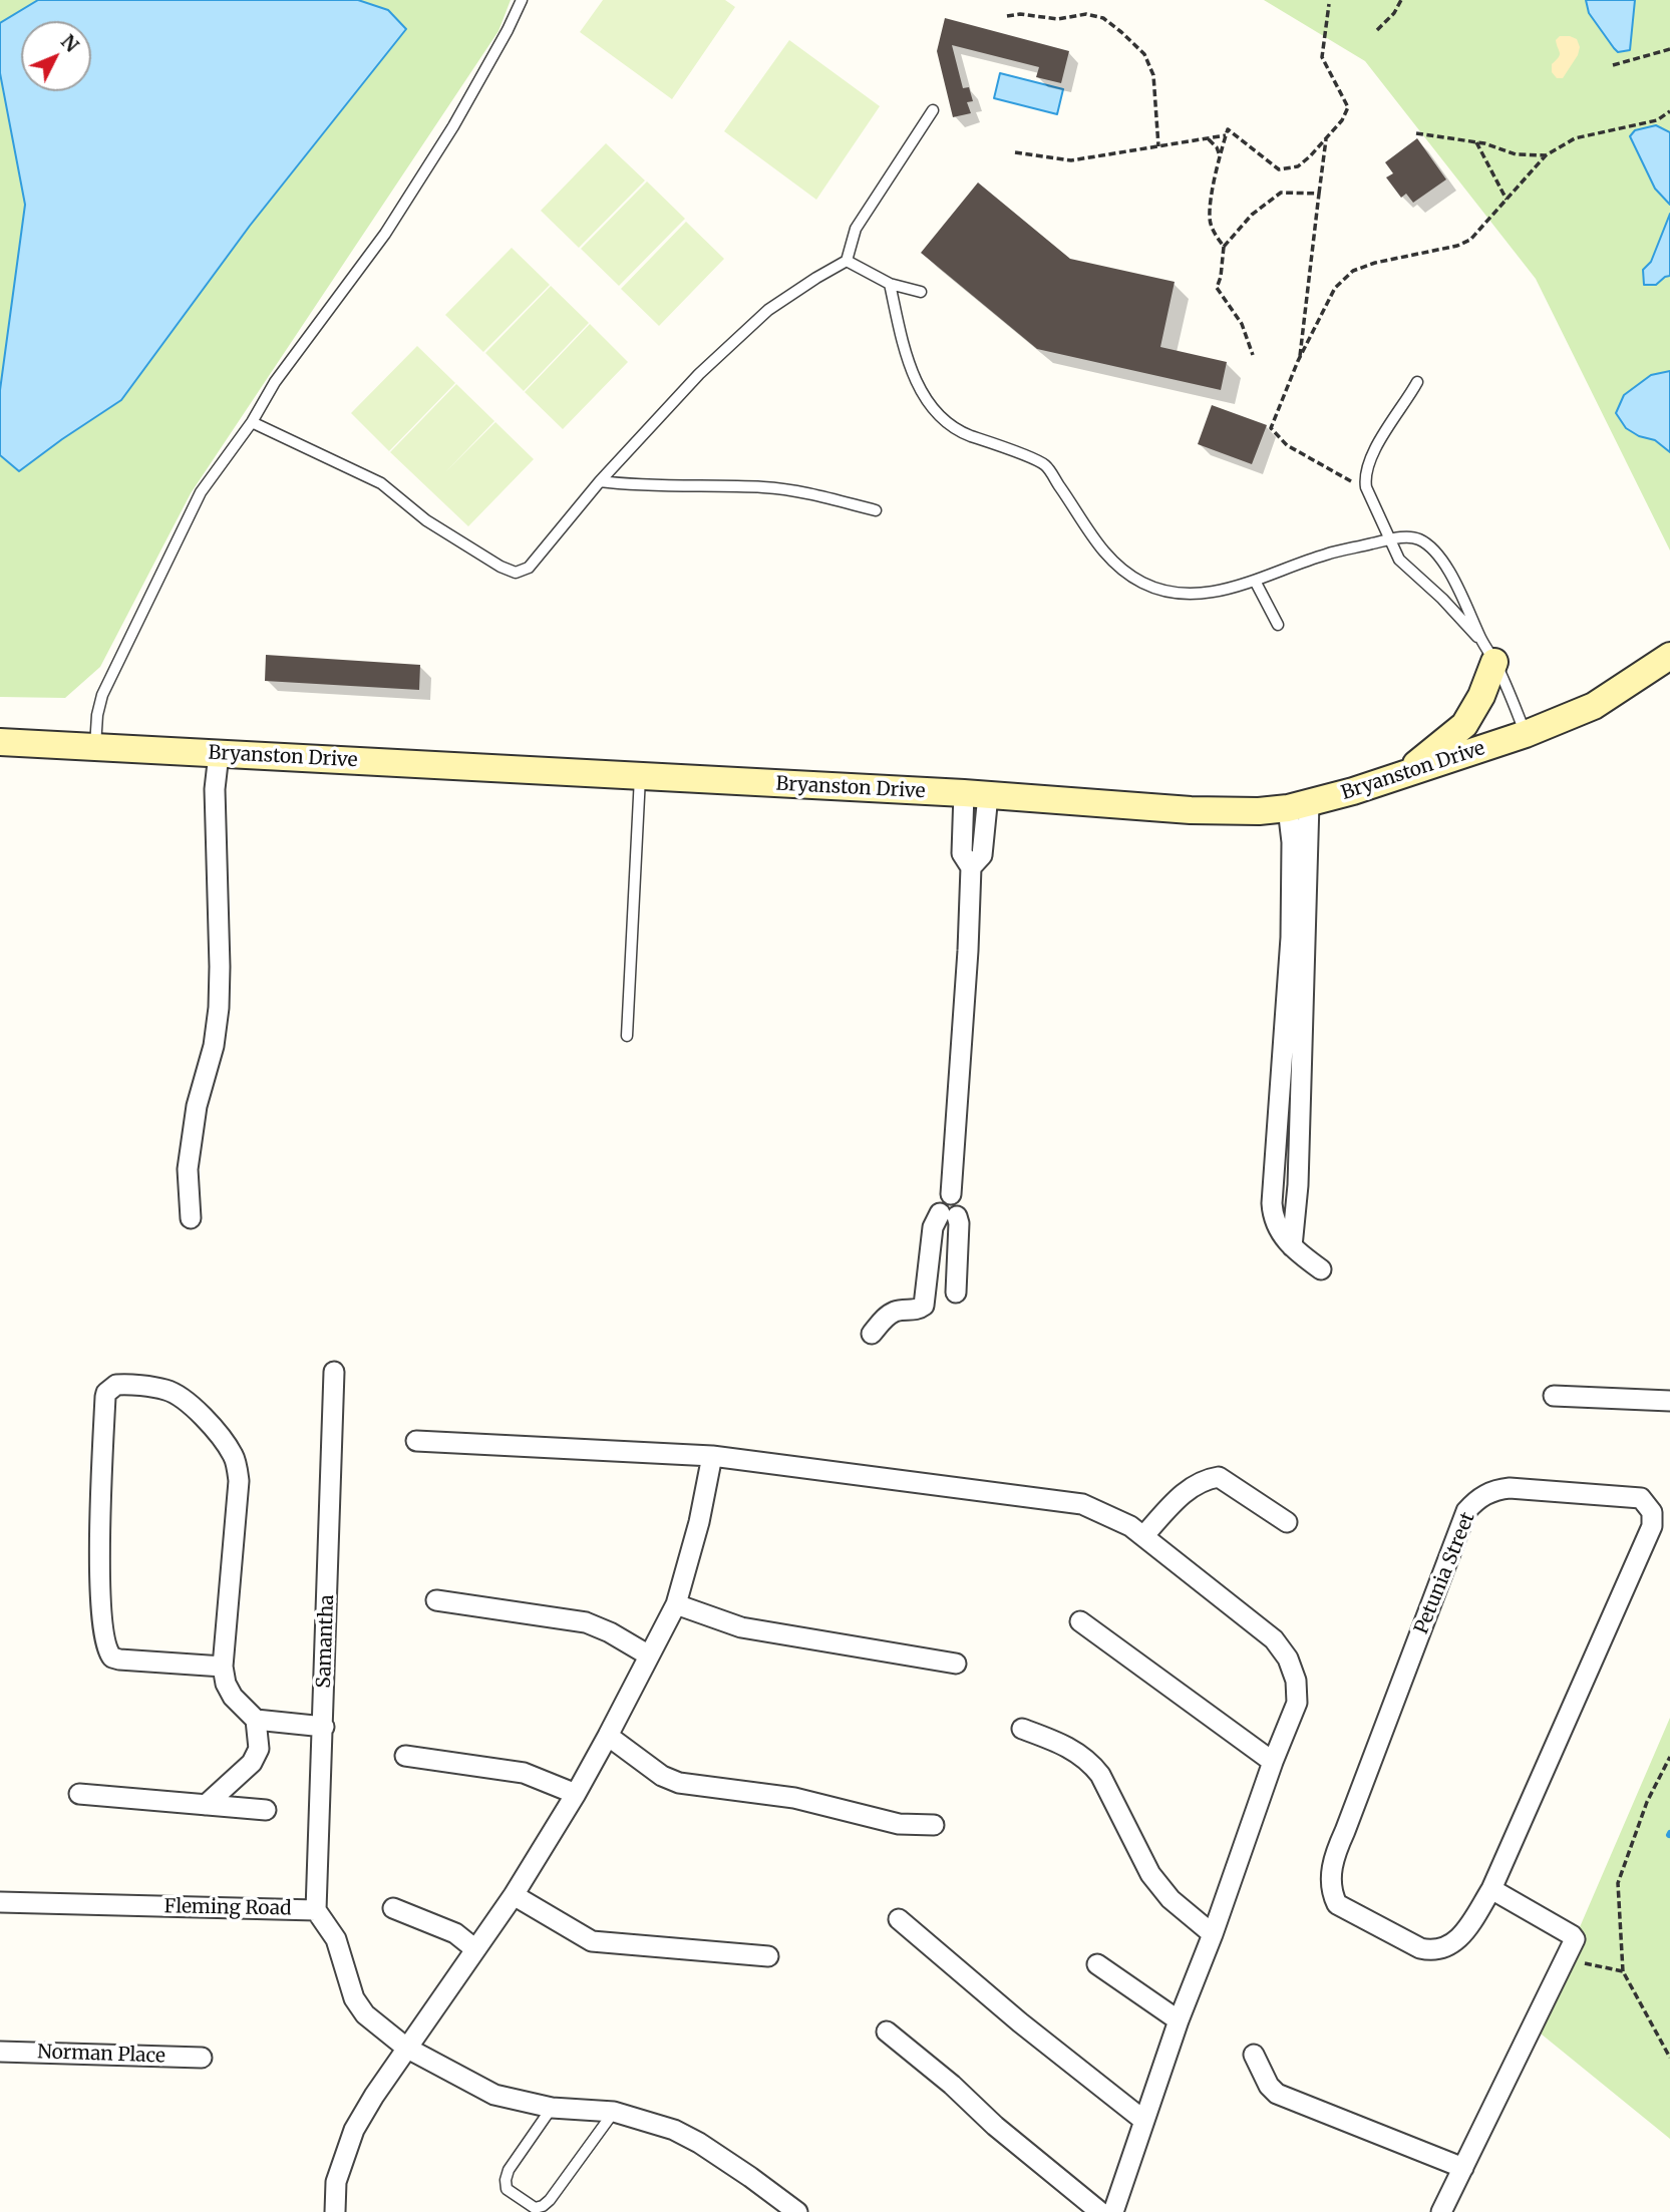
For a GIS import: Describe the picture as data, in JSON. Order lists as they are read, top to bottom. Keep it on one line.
{"streets":{"street":["Bryanston Drive","Petunia Street","Samantha","Fleming Road","Norman Place"]},"crossings":[["Samantha","Fleming Road"]],"north":"top right"}
